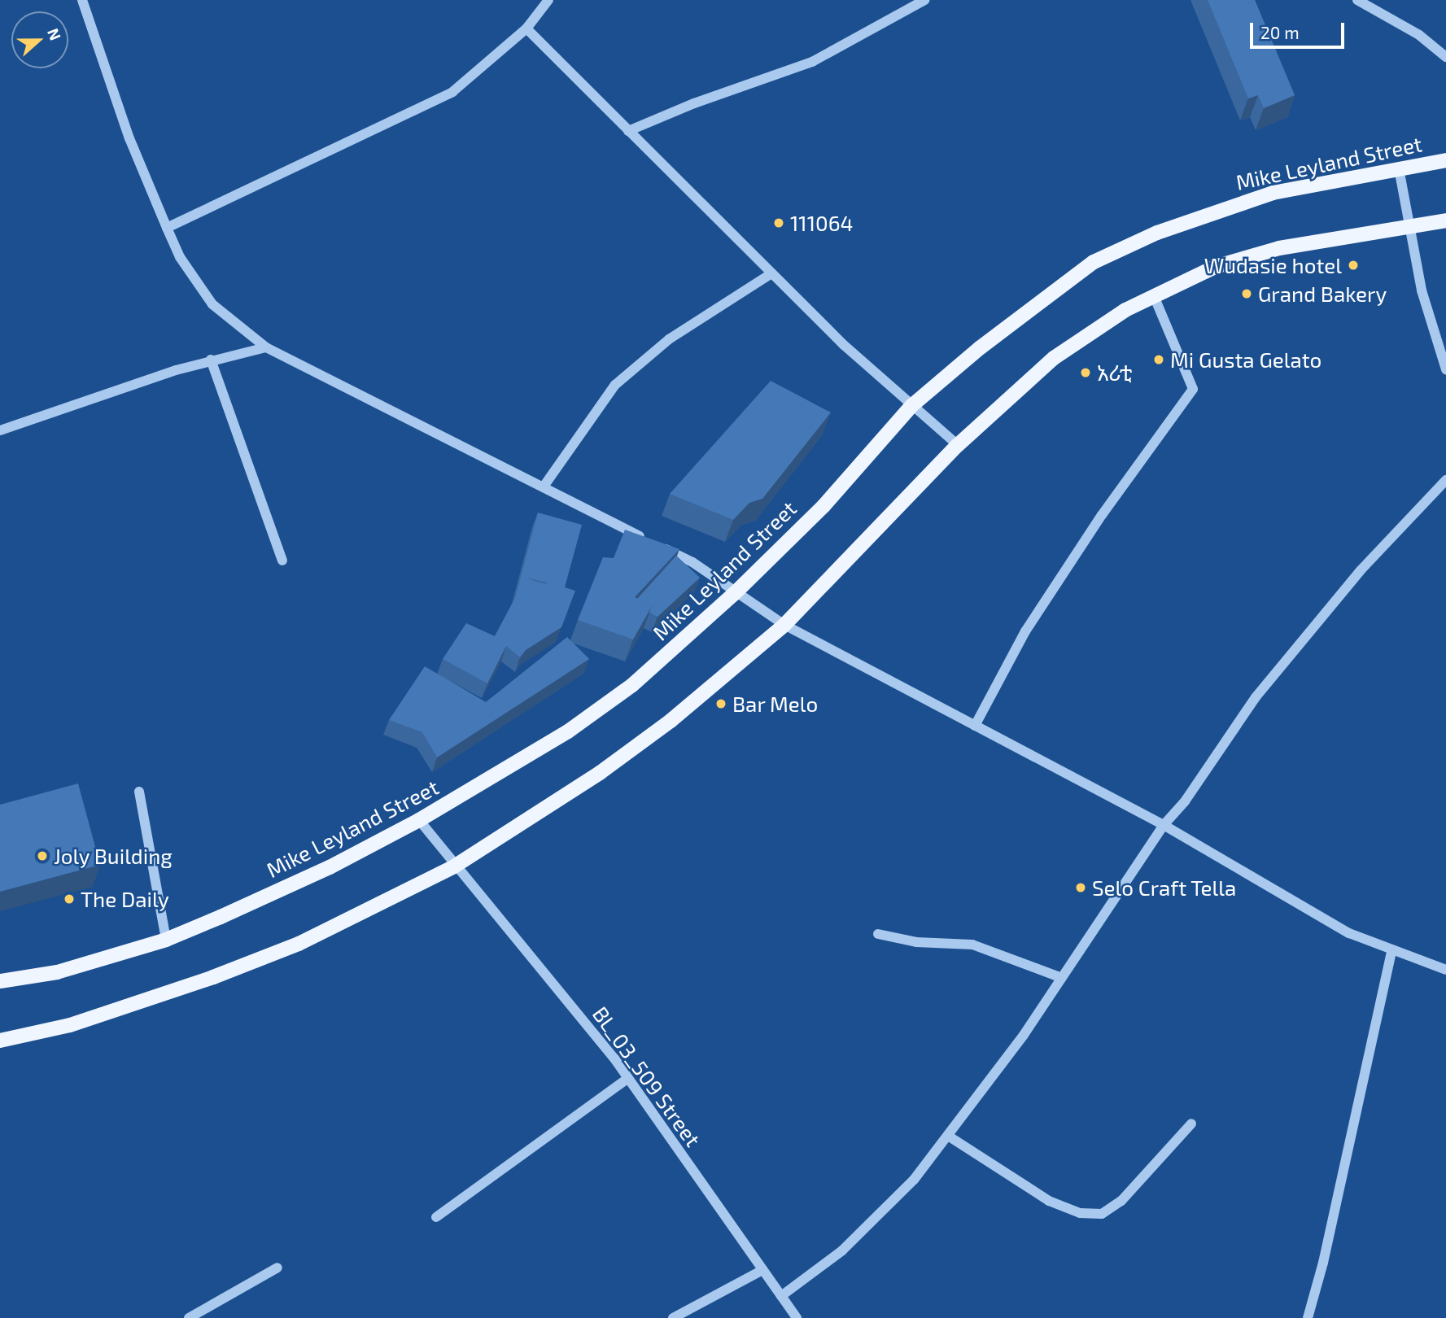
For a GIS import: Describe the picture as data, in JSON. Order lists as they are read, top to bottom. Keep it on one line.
{"streets":{"main road":["Mike Leyland Street"],"street":["BL_03_509 Street"]},"crossings":[["Mike Leyland Street","BL_03_509 Street"]],"places":["111064","Wudasie hotel","Grand Bakery","Mi Gusta Gelato","አሪቲ","Bar Melo","Joly Building","Selo Craft Tella","The Daily"],"scale_bar":"20 m","north":"right"}
